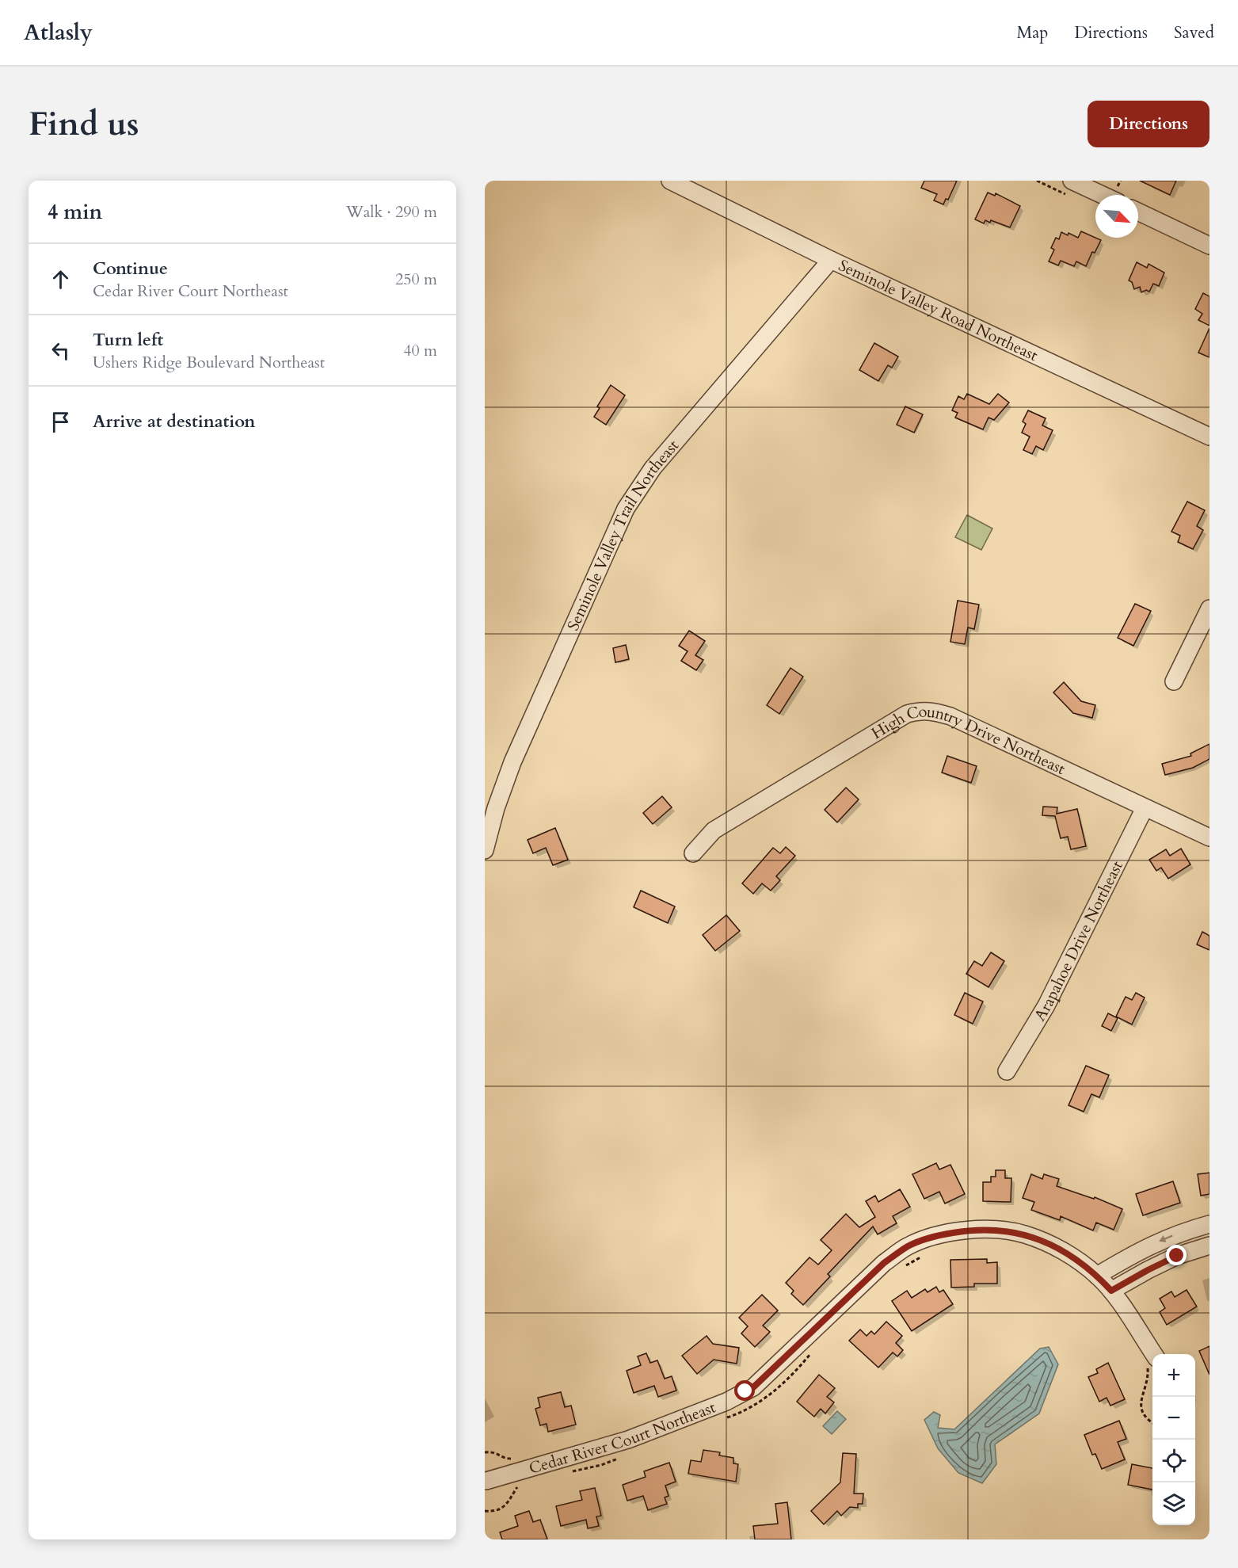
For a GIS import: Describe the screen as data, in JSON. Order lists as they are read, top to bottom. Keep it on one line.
{"streets":{"street":["Seminole Valley Road Northeast","Seminole Valley Trail Northeast","High Country Drive Northeast","Arapahoe Drive Northeast","Cedar River Court Northeast"]},"crossings":[["Seminole Valley Road Northeast","Seminole Valley Trail Northeast"],["High Country Drive Northeast","Arapahoe Drive Northeast"]],"north":"bottom right","page":{"header":"Atlasly","nav":["Map","Directions","Saved"],"buttons":"Directions","title":"Find us","heading":["4 min","Walk · 290 m"],"list":[["Continue","Cedar River Court Northeast","250 m"],["Turn left","Ushers Ridge Boulevard Northeast","40 m"],"Arrive at destination"],"map_buttons":["+","−"]}}
